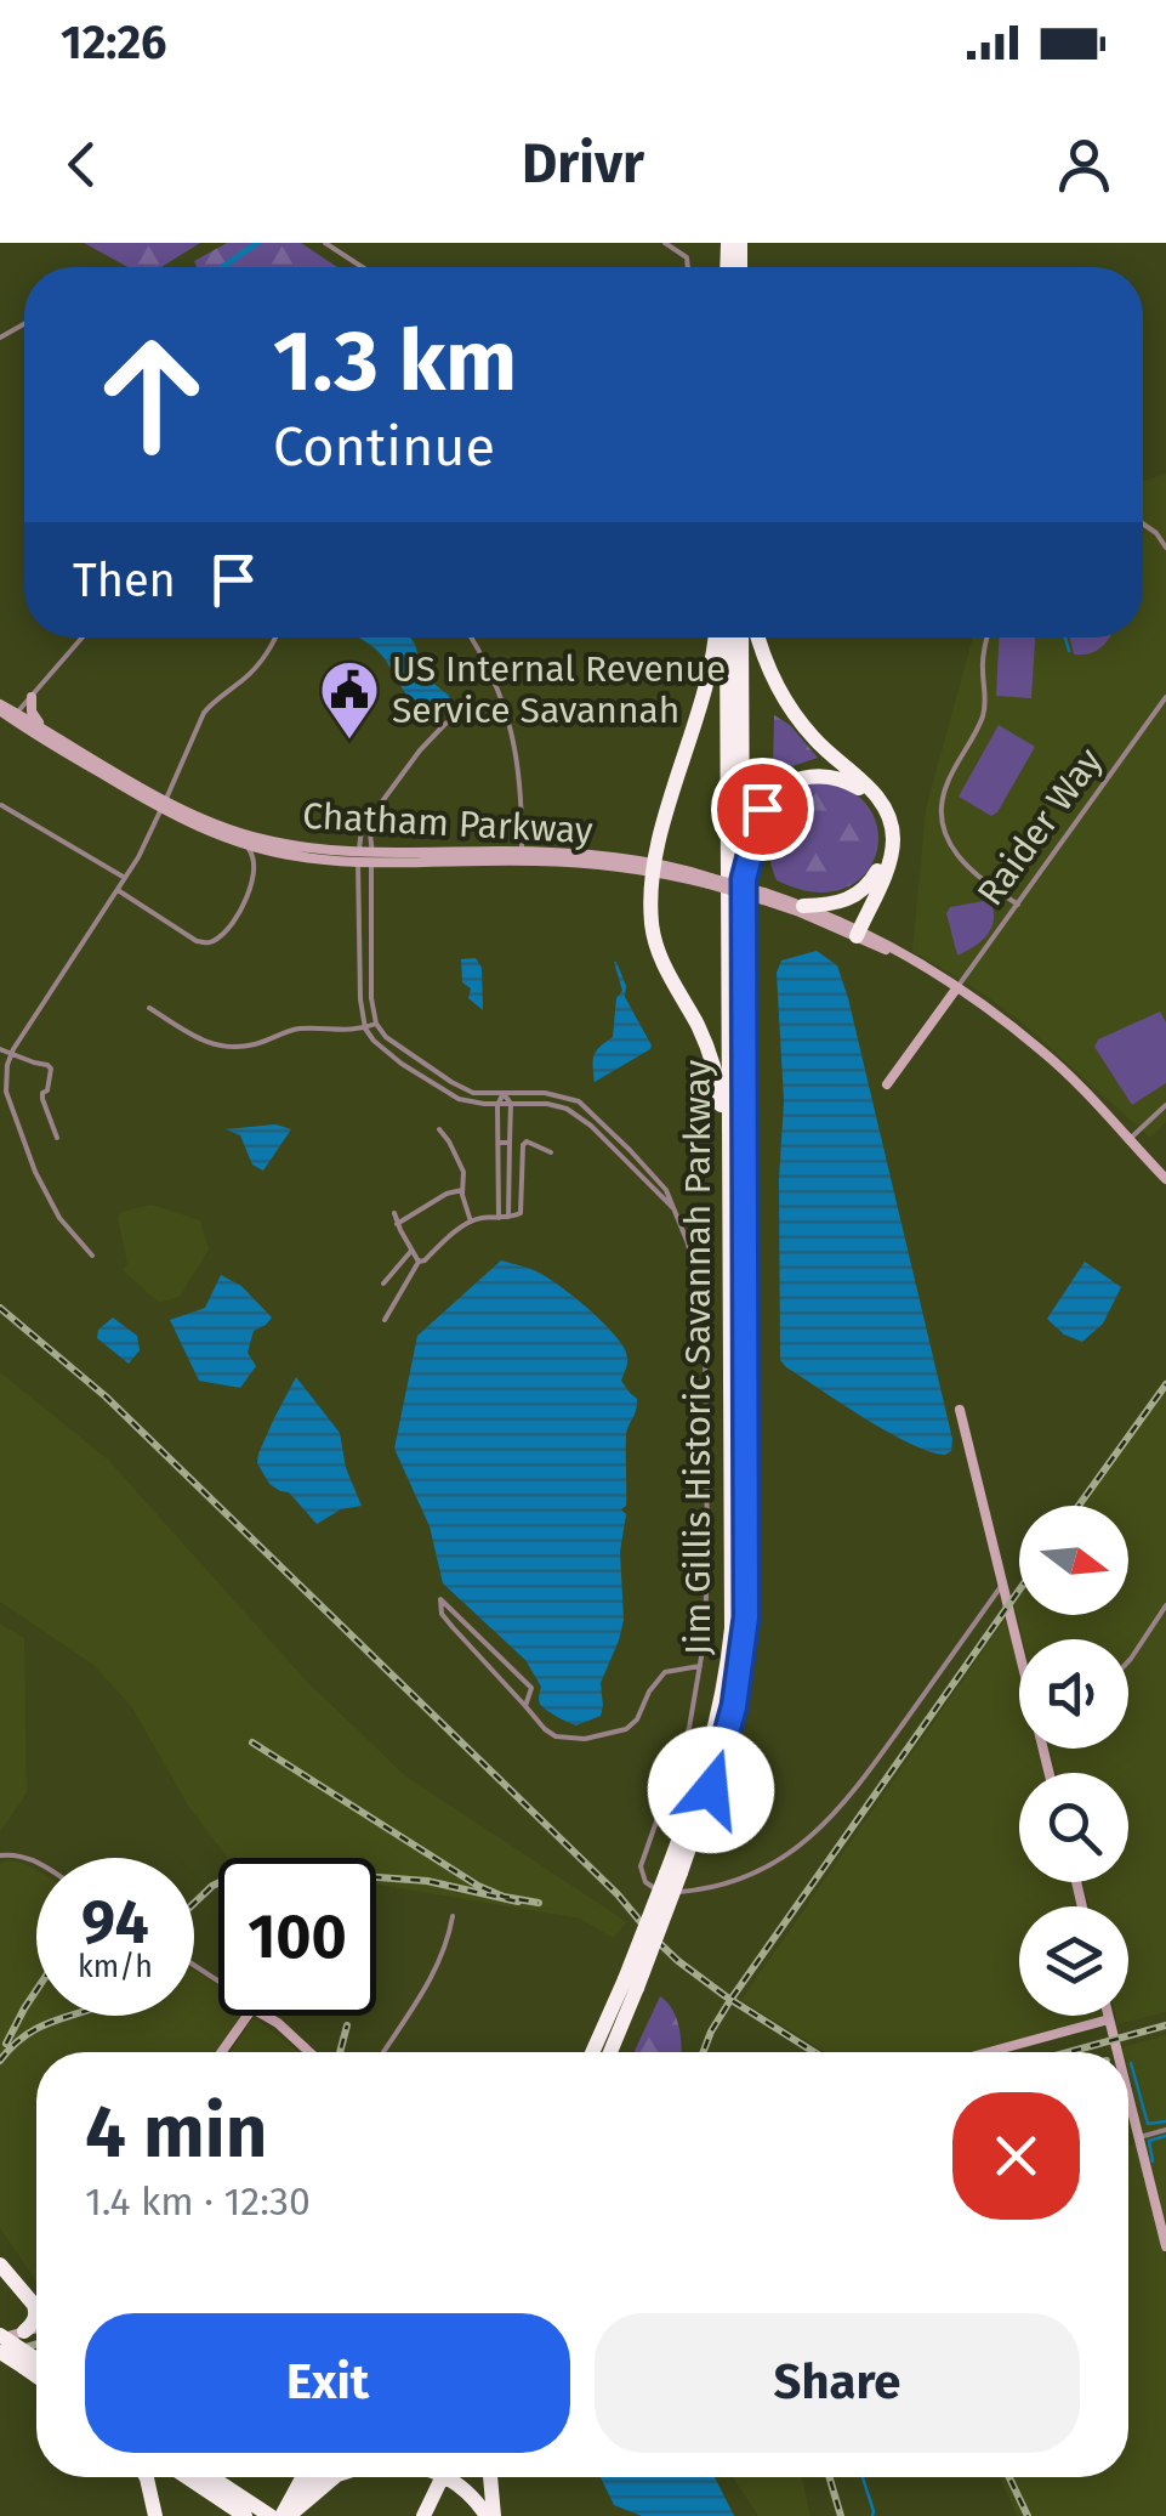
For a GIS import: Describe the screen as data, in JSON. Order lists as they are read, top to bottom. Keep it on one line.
{"streets":{"highway":["Jim Gillis Historic Savannah Parkway"],"main road":["Chatham Parkway"],"street":["Raider Way"]},"crossings":[["Chatham Parkway","Raider Way"]],"places":{"public building":["US Internal Revenue Service Savannah"]},"north":"right","page":{"status":"12:26","header":"Drivr","turn":["1.3 km","Continue"],"then":"Then","speed":"94 km/h","limit":"100","heading":["4 min","1.4 km · 12:30"],"buttons":["Exit","Share"]}}
